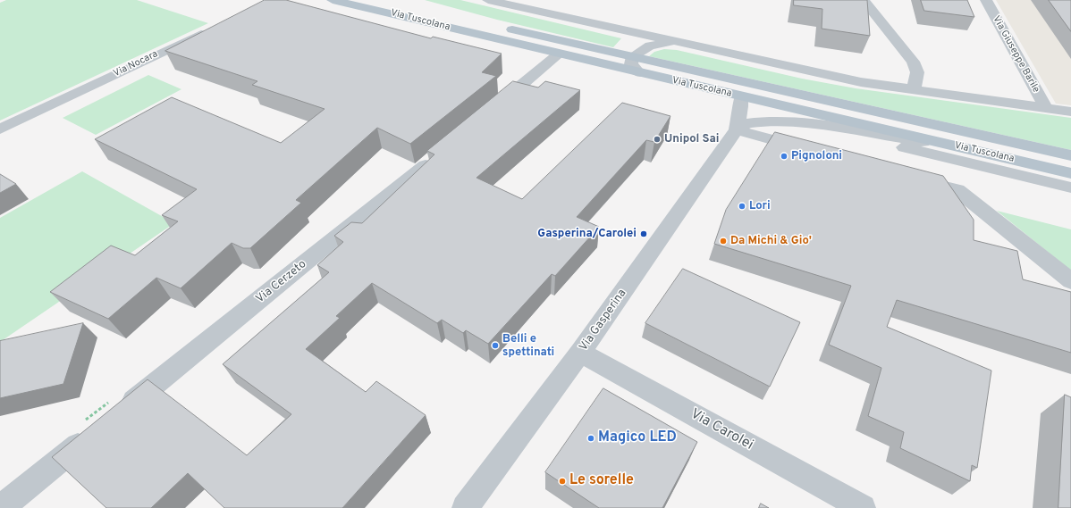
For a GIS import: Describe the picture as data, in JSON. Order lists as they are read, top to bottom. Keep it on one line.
{"streets":{"main road":["Via Tuscolana"],"street":["Via Giuseppe Barile","Via Nocara","Via Cerzeto","Via Gasperina","Via Carolei"]},"crossings":[["Via Gasperina","Via Carolei"]],"places":["Unipol Sai","Pignoloni","Lori","Gasperina/Carolei","Da Michi & Gio'","Belli e spettinati","Magico LED","Le sorelle"]}
